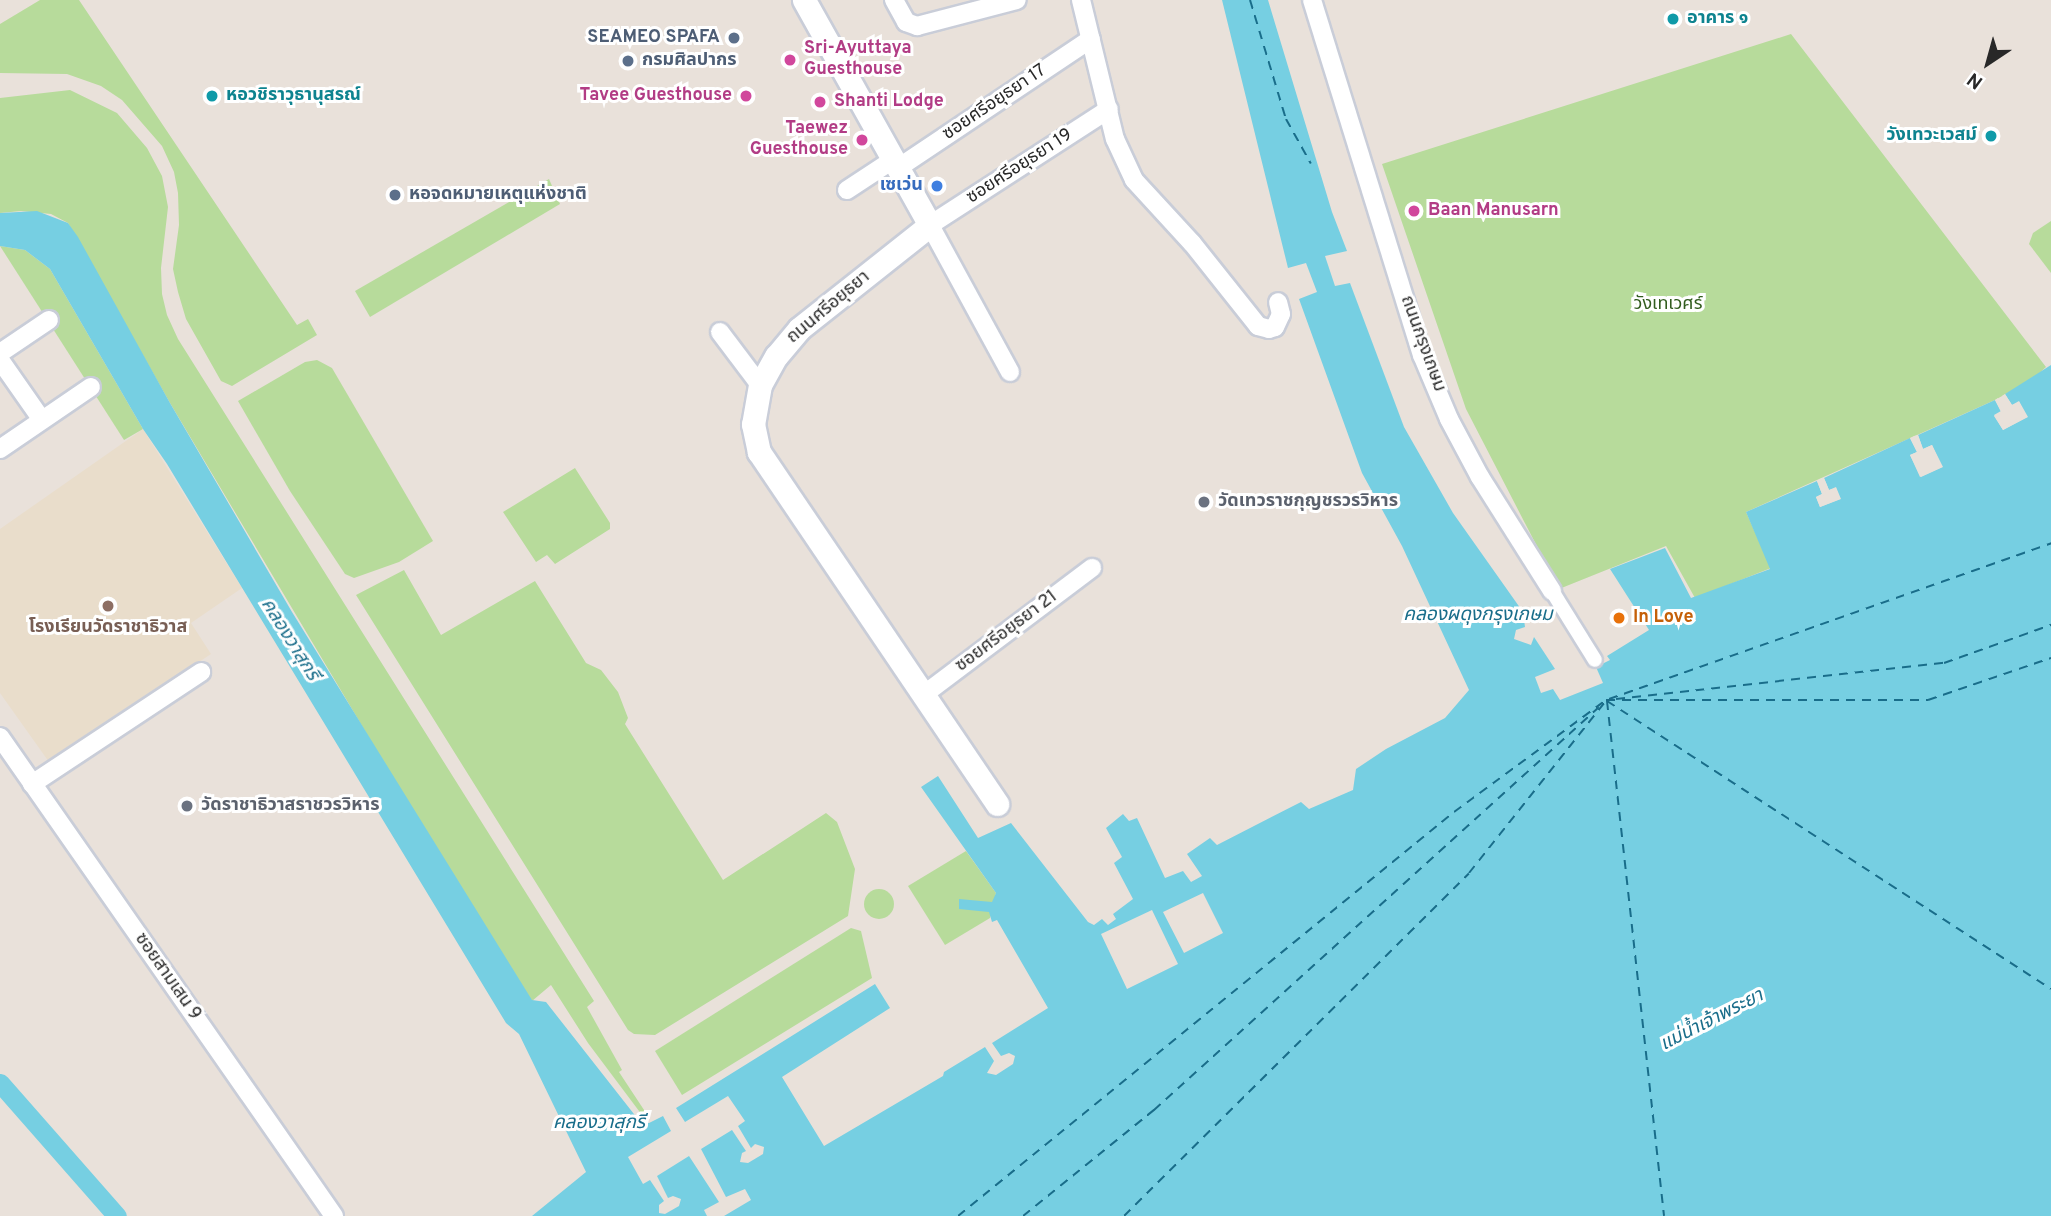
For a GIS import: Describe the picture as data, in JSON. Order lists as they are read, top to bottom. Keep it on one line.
{"streets":{"street":["ซอยศรีอยุธยา 17","ซอยศรีอยุธยา 19","ถนนศรีอยุธยา","ถนนกรุงเกษม","ซอยศรีอยุธยา 21","ซอยสามเสน 9"]},"crossings":[["ซอยศรีอยุธยา 19","ถนนศรีอยุธยา"],["ถนนศรีอยุธยา","ซอยศรีอยุธยา 21"]],"water":["คลองผดุงกรุงเกษม","คลองวาสุกรี","แม่น้ำเจ้าพระยา"],"parks":["วังเทเวศร์"],"places":["อาคาร ๑","SEAMEO SPAFA","Sri-Ayuttaya Guesthouse","กรมศิลปากร","หอวชิราวุธานุสรณ์","Tavee Guesthouse","Shanti Lodge","วังเทวะเวสม์","Taewez Guesthouse","เซเว่น","หอจดหมายเหตุแห่งชาติ","Baan Manusarn","วัดเทวราชกุญชรวรวิหาร","โรงเรียนวัดราชาธิวาส","In Love","วัดราชาธิวาสราชวรวิหาร"],"north":"bottom left"}
